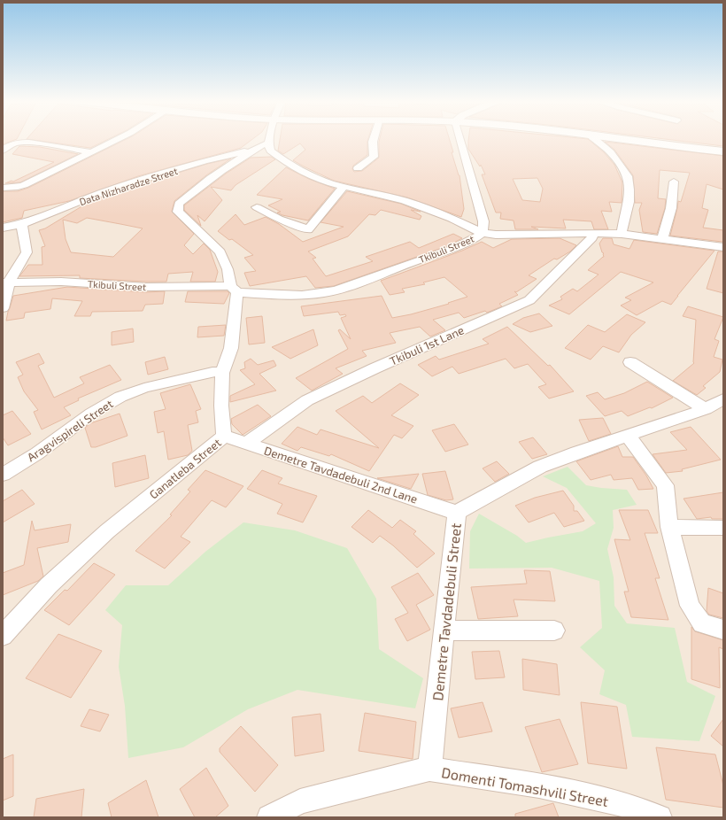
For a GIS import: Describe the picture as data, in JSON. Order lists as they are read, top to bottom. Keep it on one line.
{"streets":{"street":["Data Nizharadze Street","Tkibuli Street","Tkibuli 1st Lane","Aragvispireli Street","Ganatleba Street","Demetre Tavdadebuli 2nd Lane","Demetre Tavdadebuli Street","Domenti Tomashvili Street"]},"crossings":[["Data Nizharadze Street","Ganatleba Street"],["Tkibuli Street","Tkibuli 1st Lane"],["Tkibuli Street","Ganatleba Street"],["Tkibuli 1st Lane","Demetre Tavdadebuli 2nd Lane"],["Aragvispireli Street","Ganatleba Street"],["Ganatleba Street","Demetre Tavdadebuli 2nd Lane"],["Demetre Tavdadebuli 2nd Lane","Demetre Tavdadebuli Street"],["Demetre Tavdadebuli Street","Domenti Tomashvili Street"]]}
